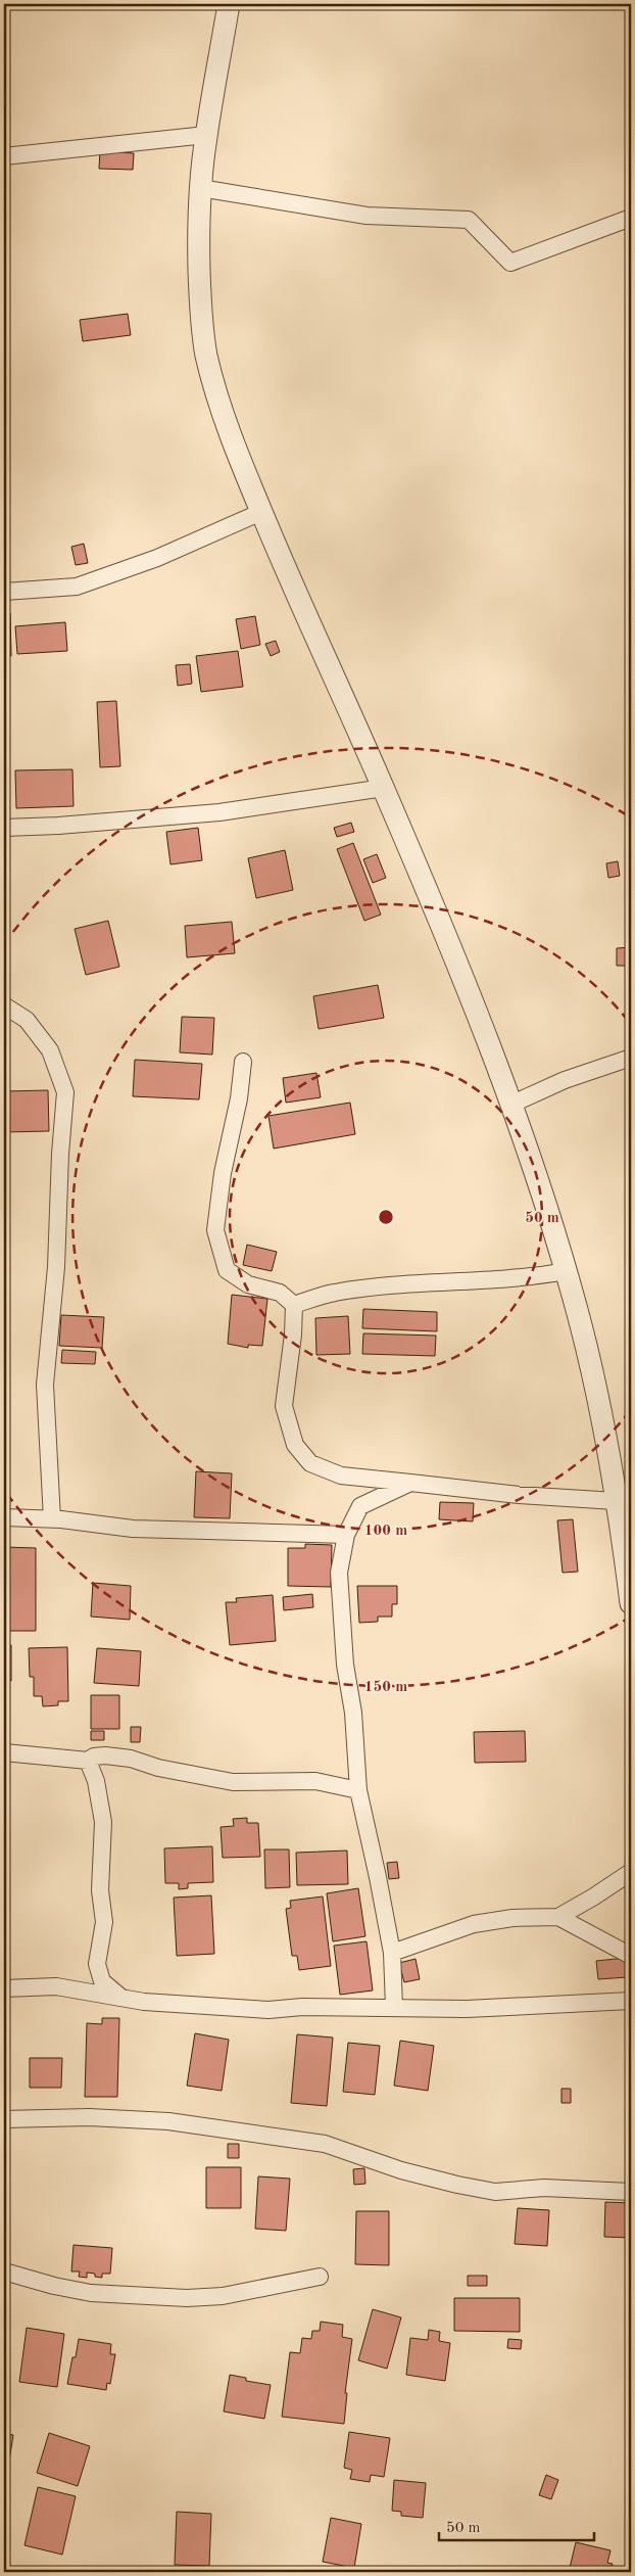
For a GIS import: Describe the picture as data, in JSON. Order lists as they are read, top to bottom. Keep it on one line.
{"scale_bar":"50 m","rings":["50 m","100 m","150 m"]}
